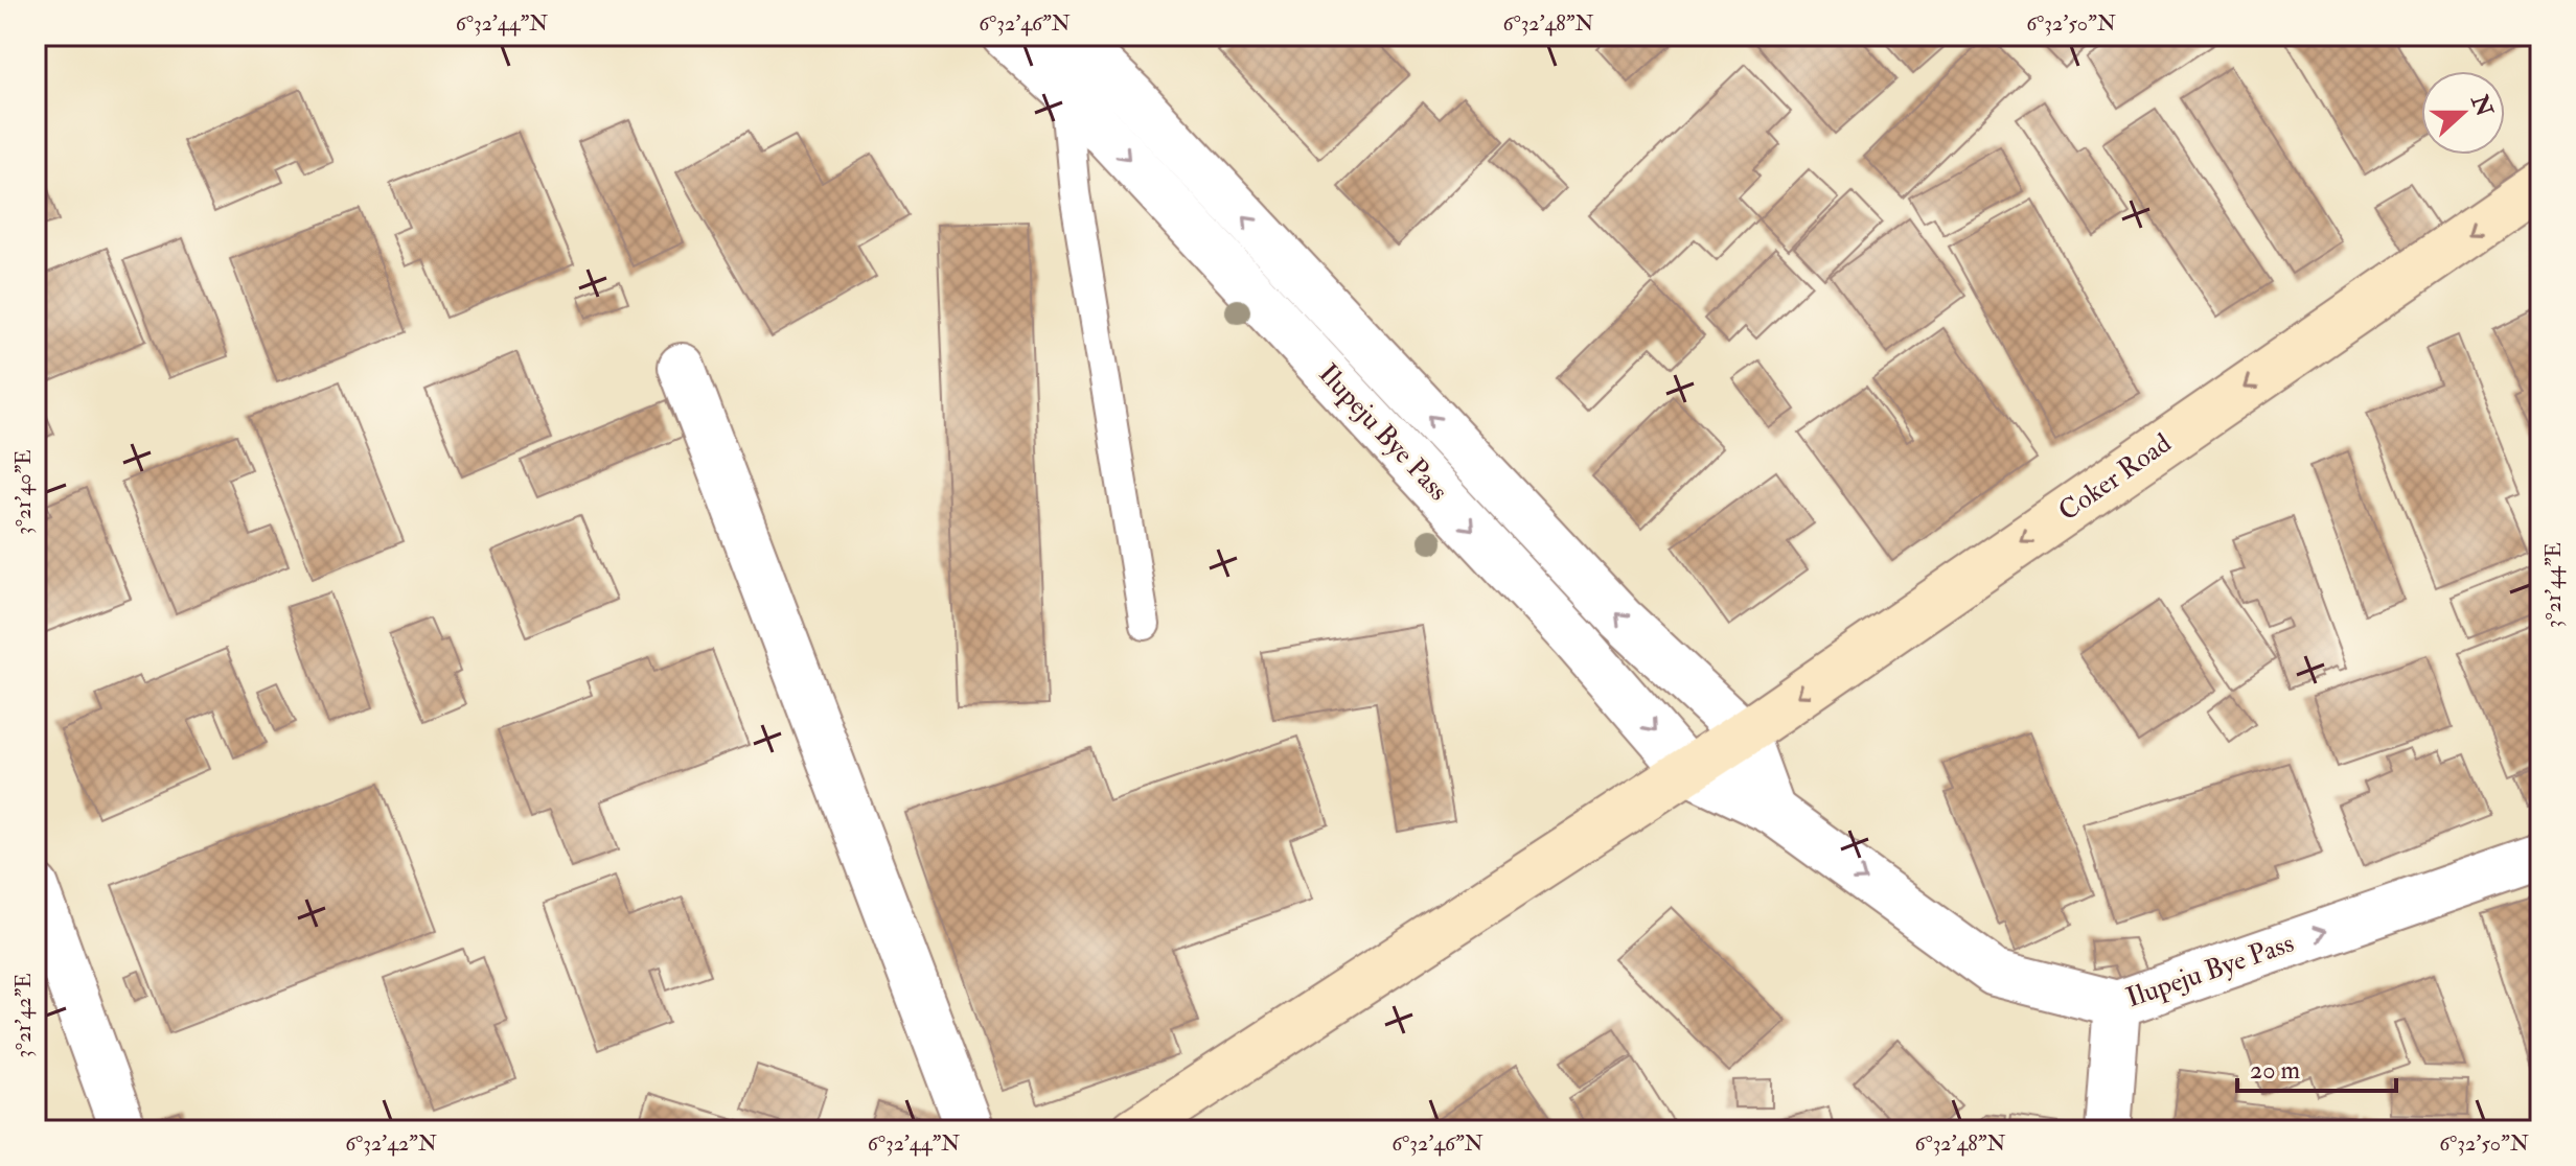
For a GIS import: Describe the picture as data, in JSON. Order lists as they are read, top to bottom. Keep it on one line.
{"streets":{"main road":["Coker Road"],"street":["Ilupeju Bye Pass"]},"crossings":[["Ilupeju Bye Pass","Coker Road"]],"one_way":["Coker Road"],"scale_bar":"20 m","north":"right","coordinates":["6°32'44\"N","6°32'46\"N","6°32'48\"N","6°32'50\"N","3°21'40\"E","3°21'44\"E","3°21'42\"E","6°32'42\"N"]}
